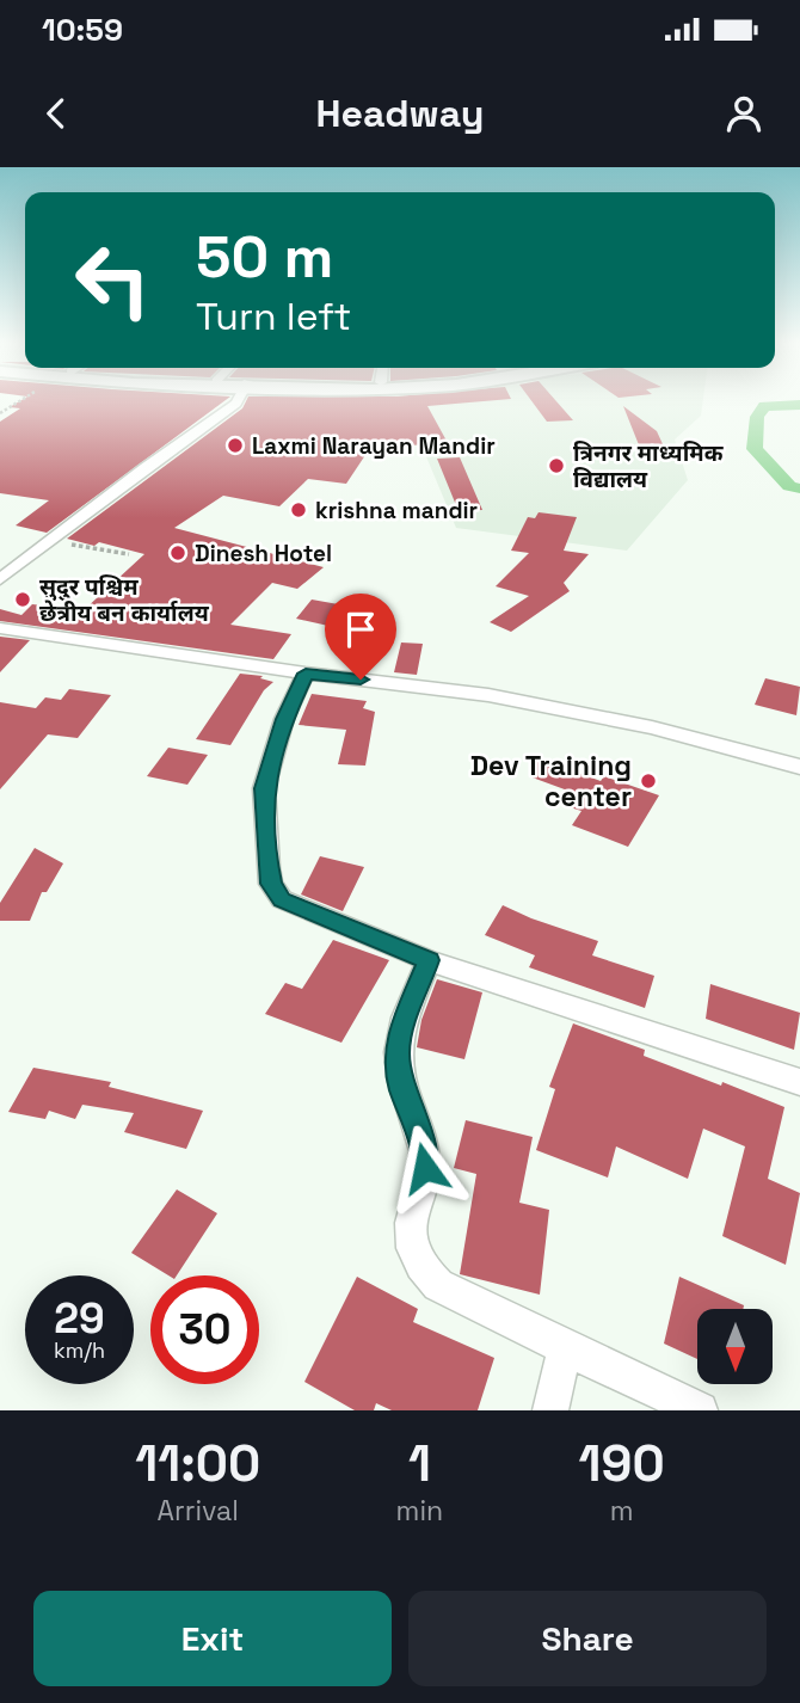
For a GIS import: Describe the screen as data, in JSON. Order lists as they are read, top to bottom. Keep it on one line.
{"places":["Laxmi Narayan Mandir","त्रिनगर माध्यमिक विद्यालय","krishna mandir","Dinesh Hotel","सुदुर पश्चिम छेत्रीय बन कार्यालय","Dev Training center"],"north":"bottom","page":{"status":"10:59","header":"Headway","turn":["50 m","Turn left"],"speed":"29 km/h","limit":"30","eta":["11:00","Arrival","1","min","190","m"],"buttons":["Exit","Share"]}}
